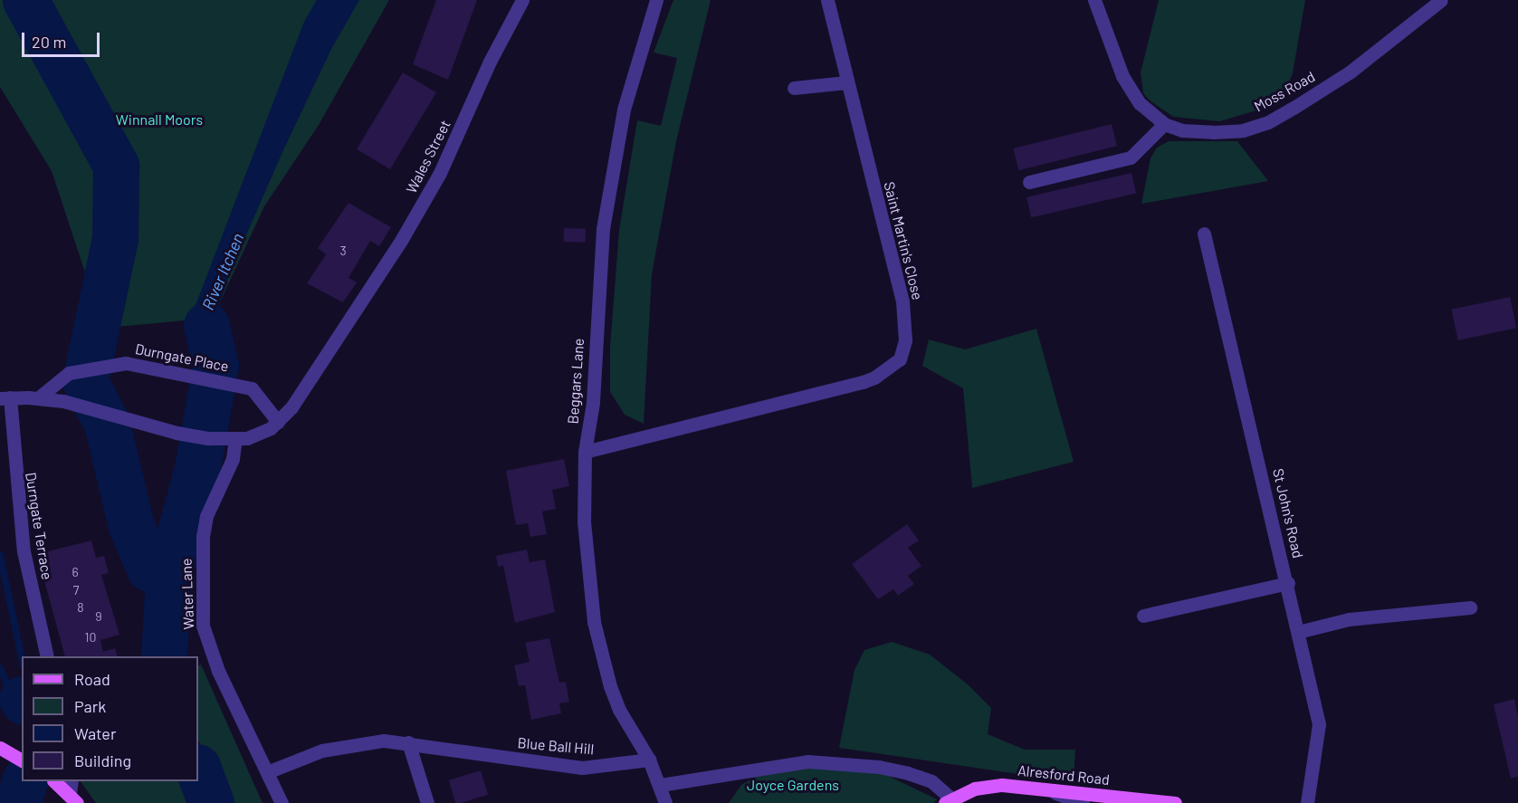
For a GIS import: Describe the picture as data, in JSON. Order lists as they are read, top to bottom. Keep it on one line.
{"streets":{"main road":["Alresford Road"],"street":["Moss Road","Wales Street","Saint Martin's Close","Durngate Place","Beggars Lane","St John's Road","Durngate Terrace","Water Lane","Blue Ball Hill"]},"crossings":[["Wales Street","Durngate Place"],["Saint Martin's Close","Beggars Lane"],["Beggars Lane","Blue Ball Hill"],["Water Lane","Blue Ball Hill"]],"water":["River Itchen"],"parks":["Winnall Moors","Joyce Gardens"],"house_numbers":["3","6","7","8","9","10"],"legend":["Road","Park","Water","Building"],"scale_bar":"20 m"}
